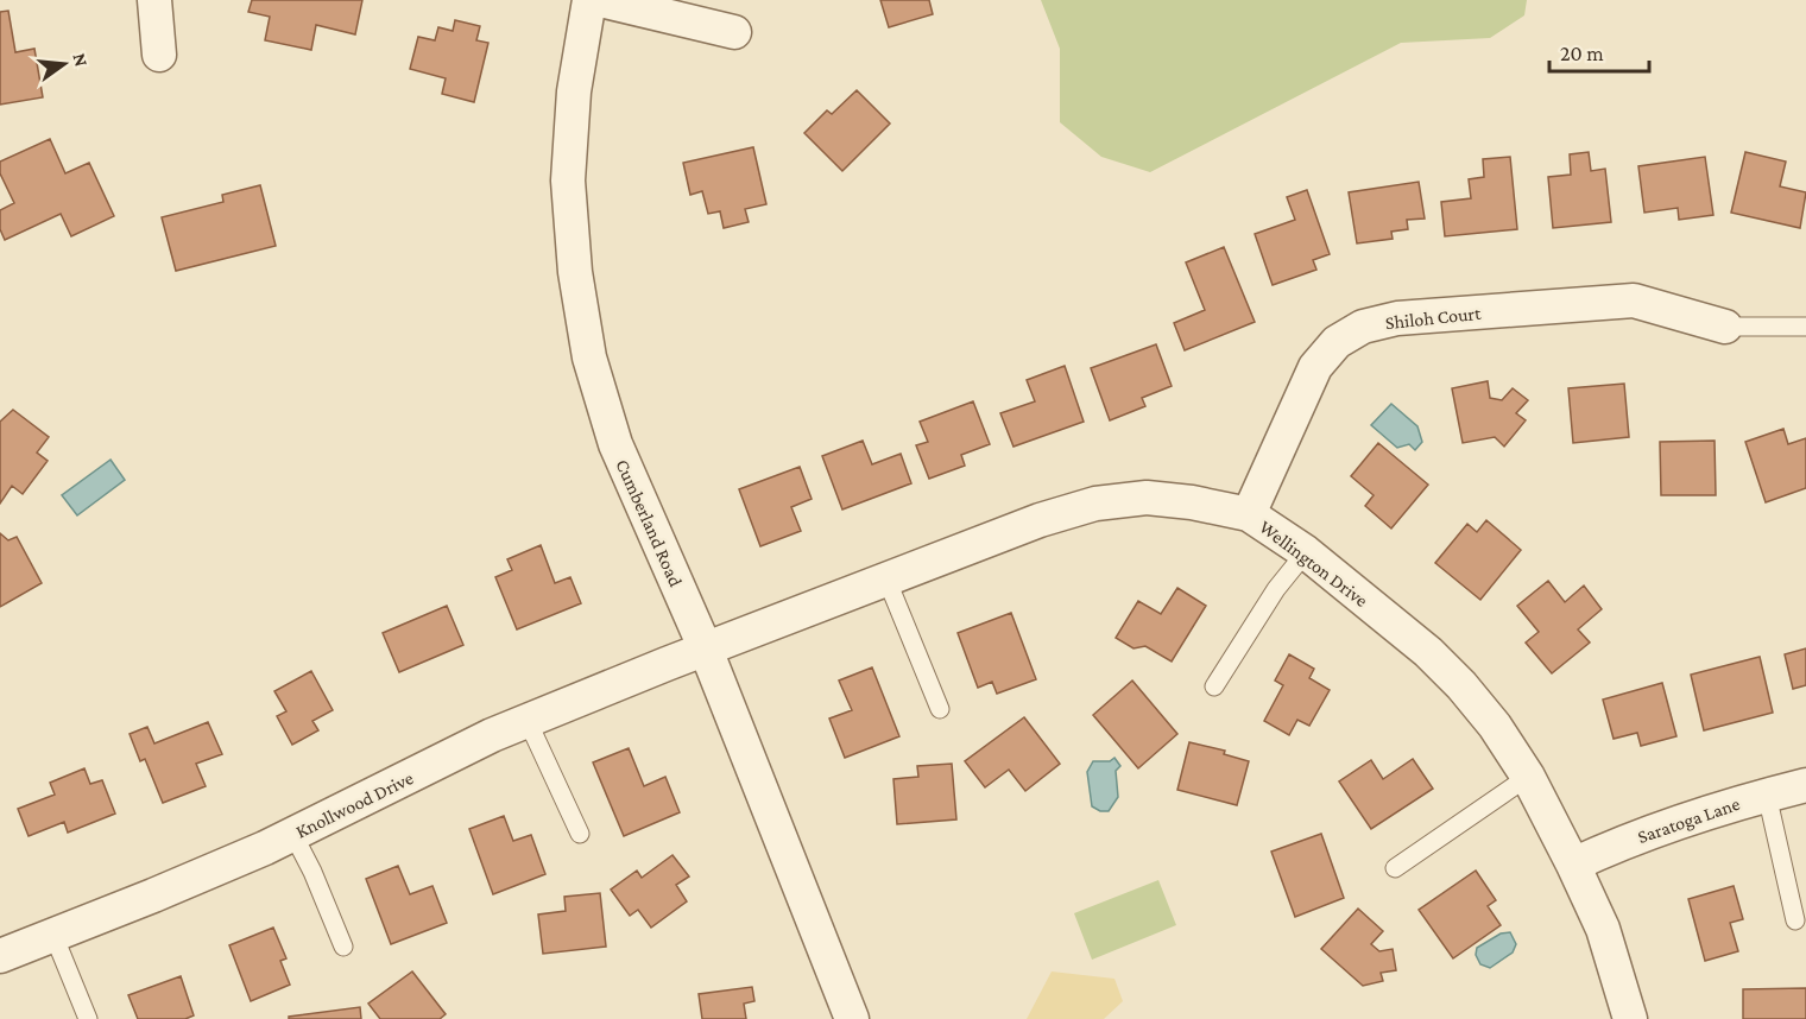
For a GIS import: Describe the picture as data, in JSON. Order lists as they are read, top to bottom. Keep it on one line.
{"streets":{"street":["Shiloh Court","Cumberland Road","Wellington Drive","Knollwood Drive","Saratoga Lane"]},"crossings":[["Shiloh Court","Wellington Drive"],["Cumberland Road","Wellington Drive"],["Cumberland Road","Knollwood Drive"],["Wellington Drive","Knollwood Drive"],["Wellington Drive","Saratoga Lane"]],"scale_bar":"20 m","north":"right"}
